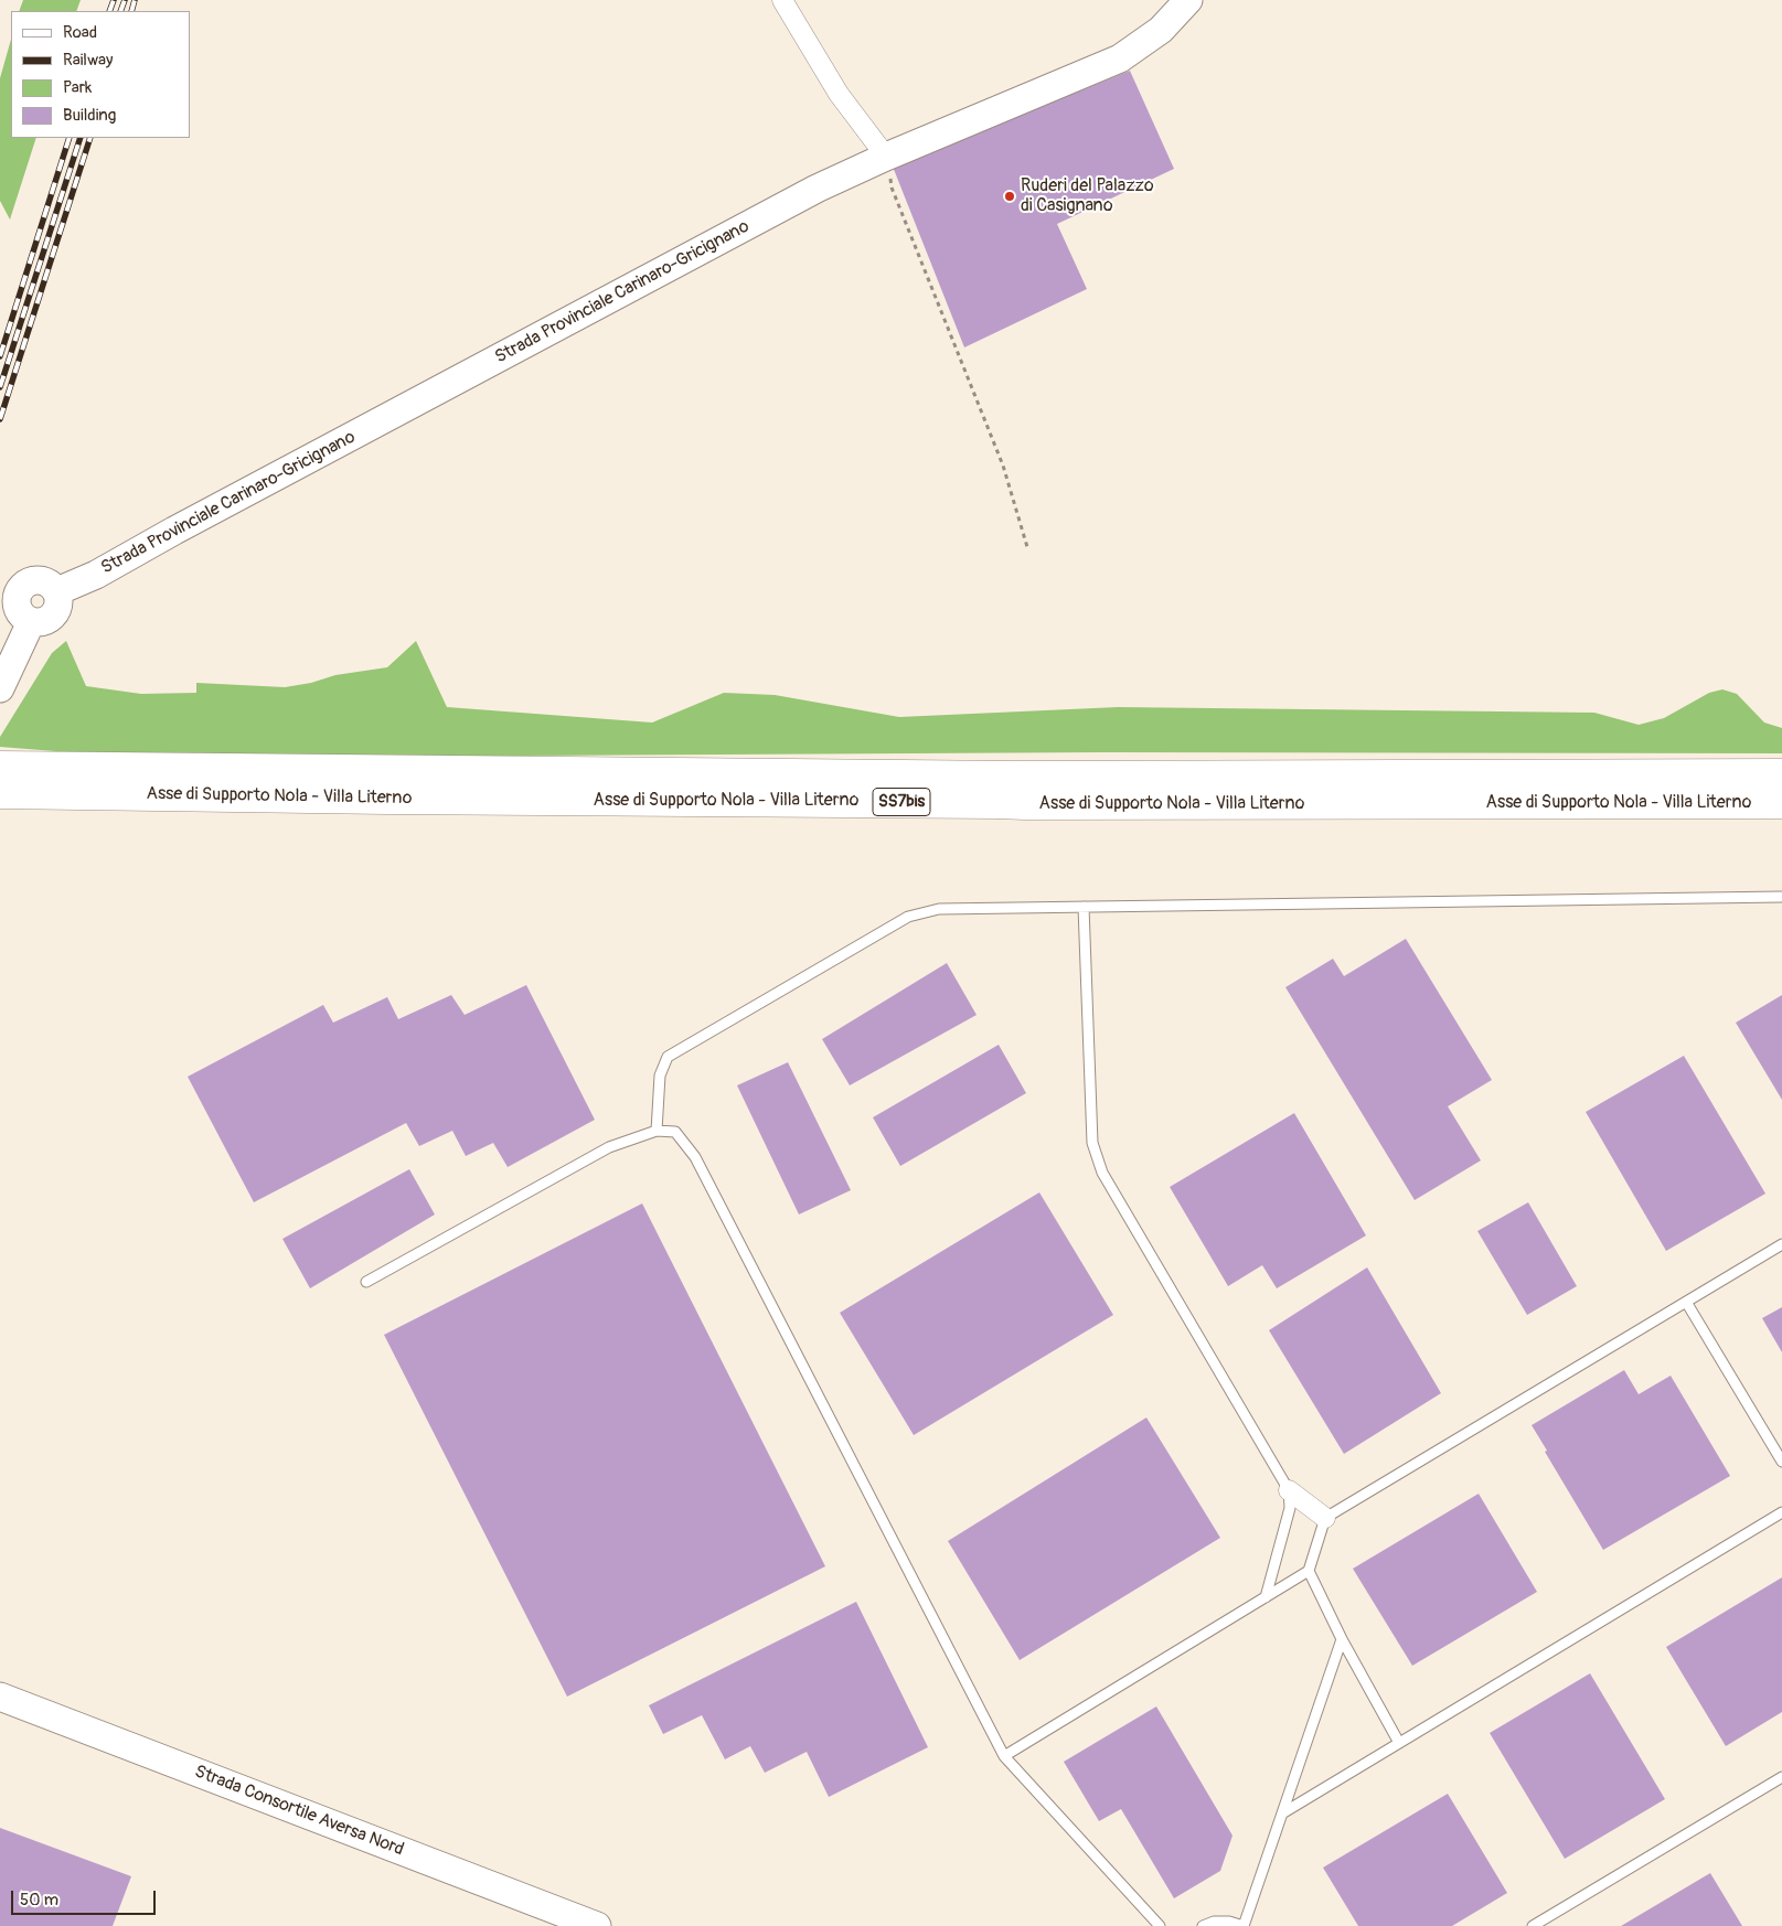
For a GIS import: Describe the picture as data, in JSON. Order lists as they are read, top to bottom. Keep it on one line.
{"streets":{"highway":["Asse di Supporto Nola - Villa Literno","SS7bis"],"street":["Strada Provinciale Carinaro-Gricignano","Strada Consortile Aversa Nord"]},"places":["Ruderi del Palazzo di Casignano"],"legend":["Road","Railway","Park","Building"],"scale_bar":"50 m"}
